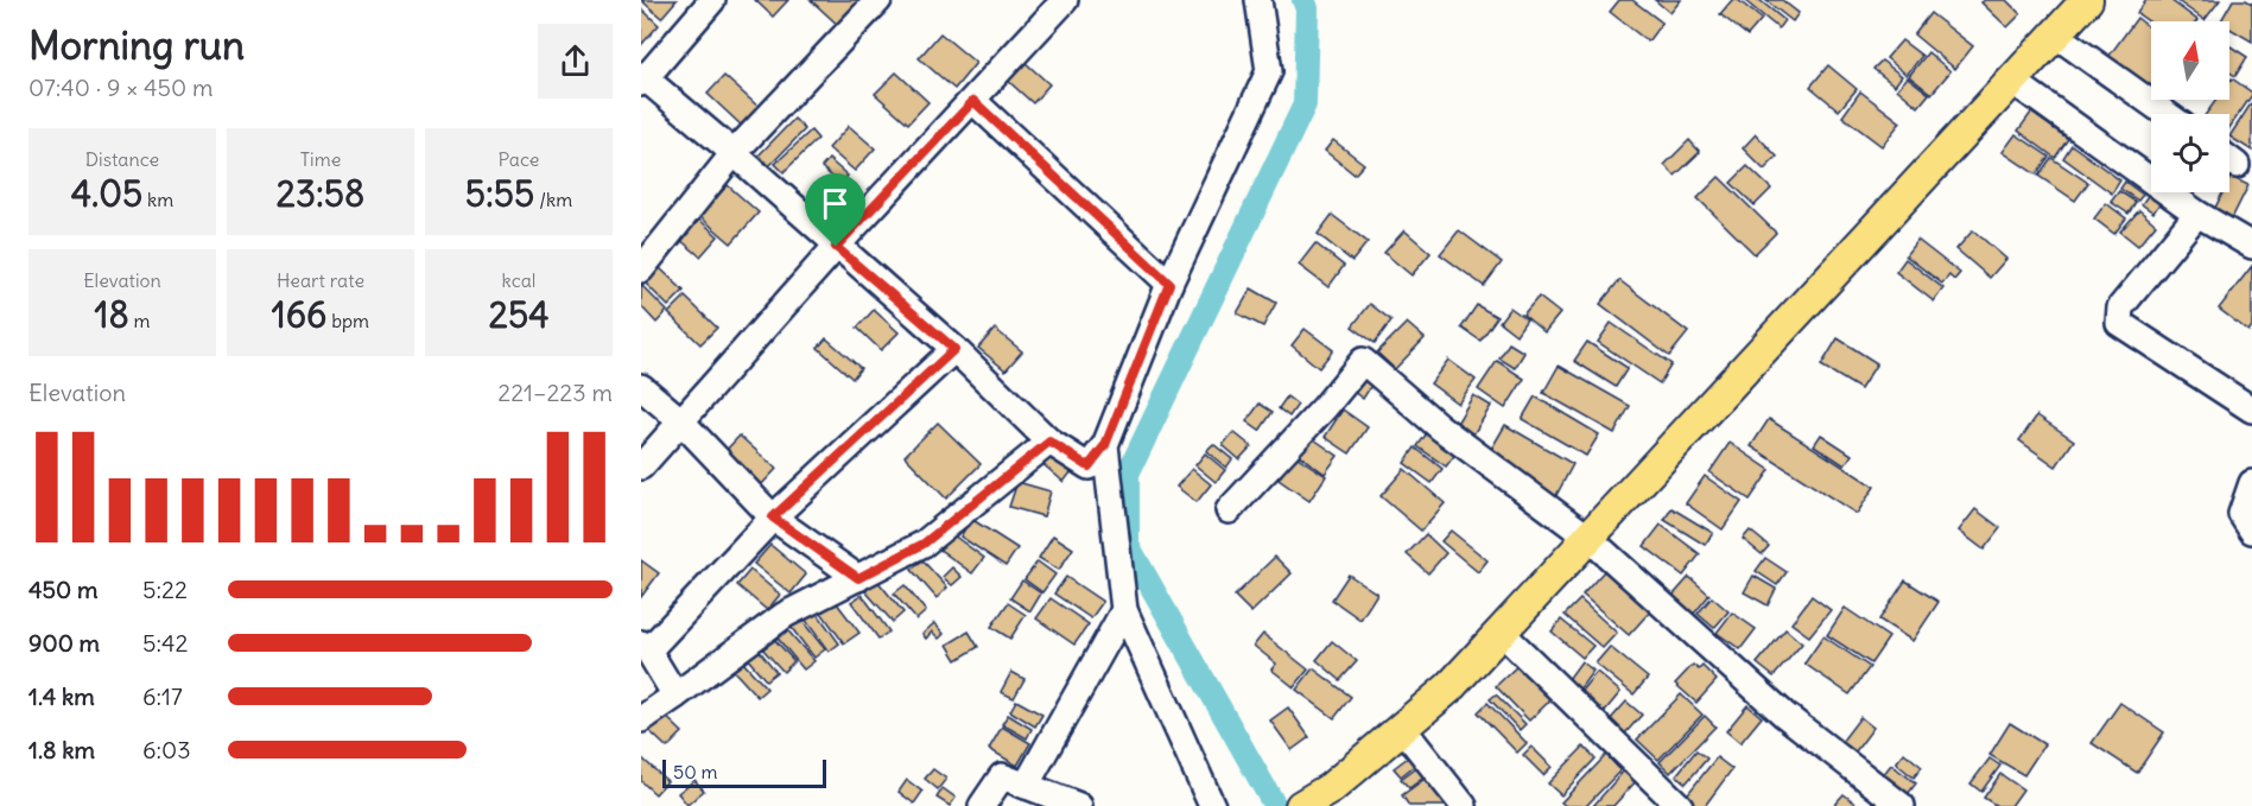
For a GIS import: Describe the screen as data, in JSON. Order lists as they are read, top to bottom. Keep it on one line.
{"scale_bar":"50 m","north":"top","page":{"heading":["Morning run","07:40 · 9 × 450 m"],"stats":[["Distance","4.05 km"],["Time","23:58"],["Pace","5:55 /km"],["Elevation","18 m"],["Heart rate","166 bpm"],["kcal","254"]],"chart":["Elevation","221–223 m"],"list":[{"name":"450 m","note":"5:22"},{"name":"900 m","note":"5:42"},{"name":"1.4 km","note":"6:17"},{"name":"1.8 km","note":"6:03"}],"scale":"50 m"}}
